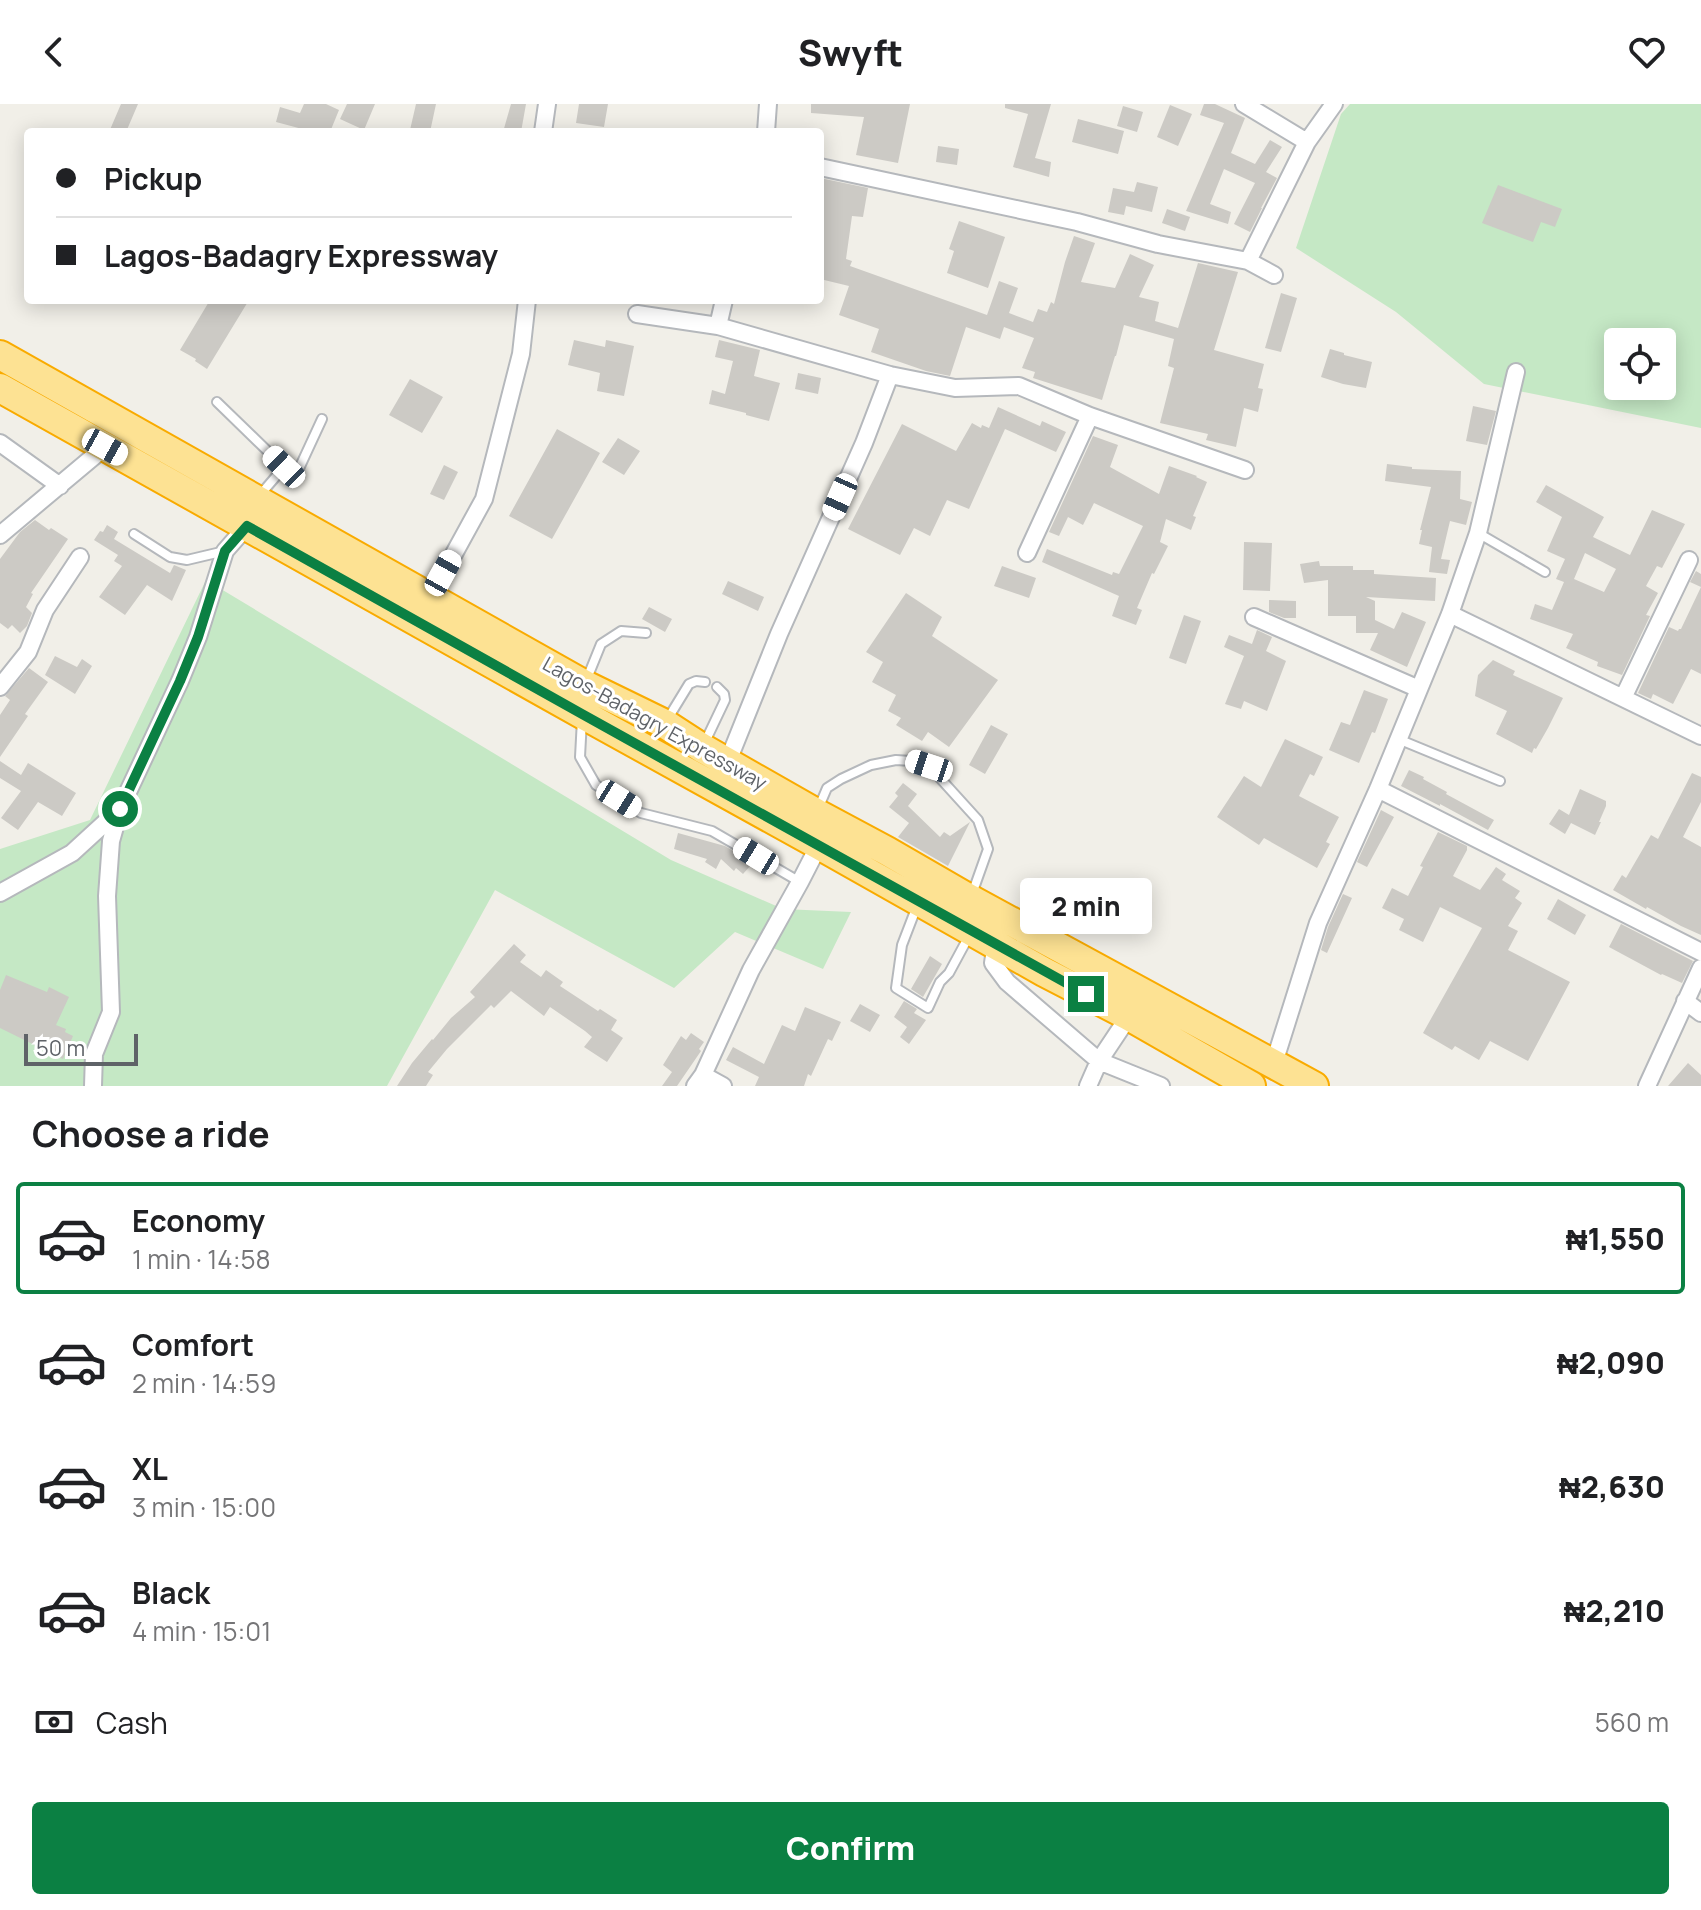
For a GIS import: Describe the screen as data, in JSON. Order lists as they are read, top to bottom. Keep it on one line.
{"streets":{"highway":["Lagos-Badagry Expressway"]},"scale_bar":"50 m","page":{"header":"Swyft","banner":["Pickup","Lagos-Badagry Expressway"],"bubble":"2 min","scale":"50 m","heading":"Choose a ride","list":[{"name":"Economy","note":"1 min · 14:58","value":"₦1,550"},{"name":"Comfort","note":"2 min · 14:59","value":"₦2,090"},{"name":"XL","note":"3 min · 15:00","value":"₦2,630"},{"name":"Black","note":"4 min · 15:01","value":"₦2,210"}],"pay":["Cash","560 m"],"buttons":"Confirm"}}
